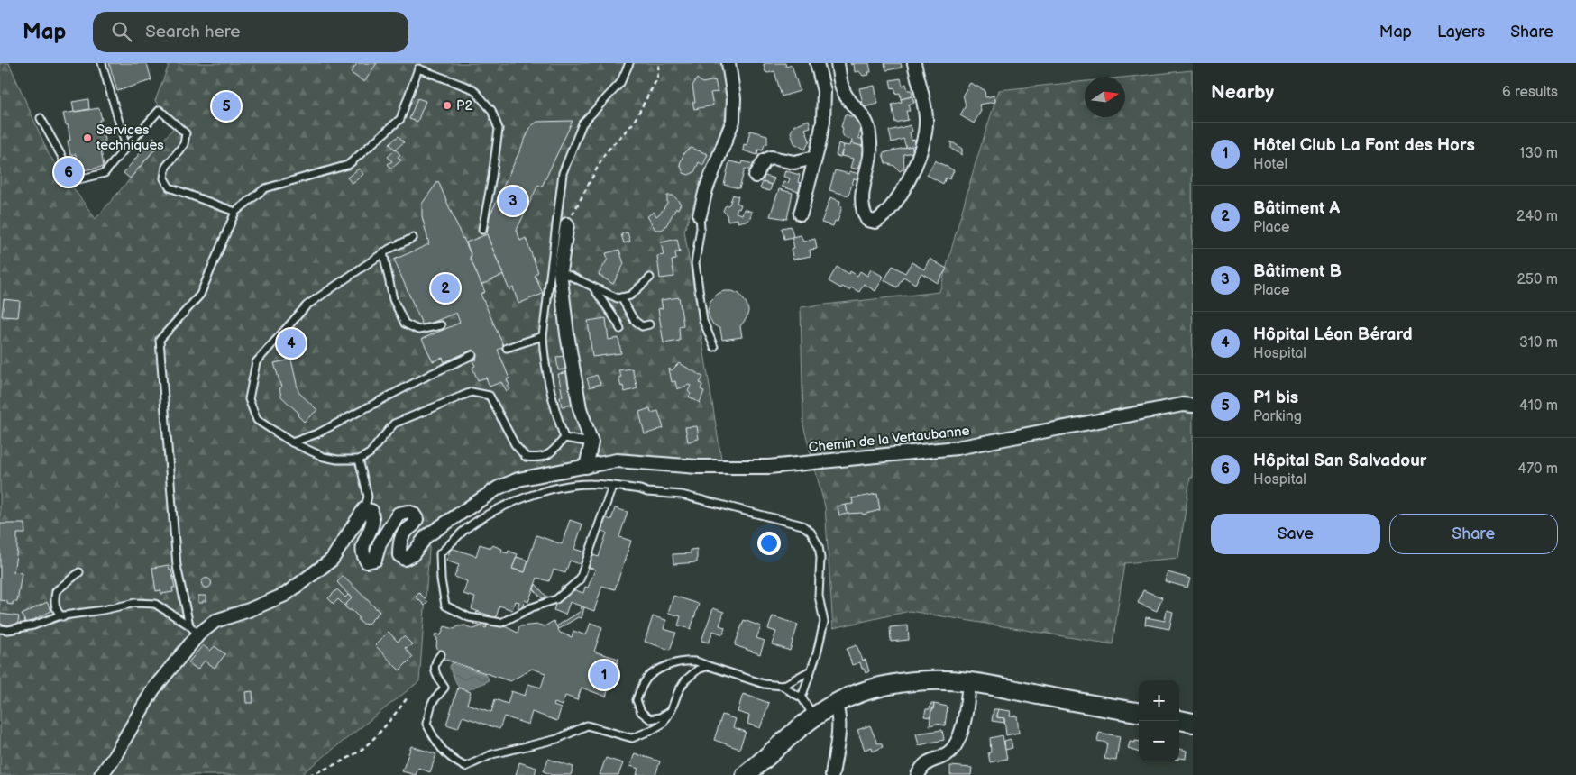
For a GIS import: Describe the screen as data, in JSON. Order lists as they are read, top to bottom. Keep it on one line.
{"streets":{"street":["Chemin de la Vertaubanne"]},"places":["P2","Services techniques"],"north":"right","page":{"header":"Map","search":"Search here","nav":["Map","Layers","Share"],"heading":["Nearby","6 results"],"pins":["5","6","3","2","4","1"],"list":[{"mark":"1","name":"Hôtel Club La Font des Hors","note":"Hotel","value":"130 m"},{"mark":"2","name":"Bâtiment A","note":"Place","value":"240 m"},{"mark":"3","name":"Bâtiment B","note":"Place","value":"250 m"},{"mark":"4","name":"Hôpital Léon Bérard","note":"Hospital","value":"310 m"},{"mark":"5","name":"P1 bis","note":"Parking","value":"410 m"},{"mark":"6","name":"Hôpital San Salvadour","note":"Hospital","value":"470 m"}],"buttons":["Save","Share"],"map_buttons":["+","−"]}}
